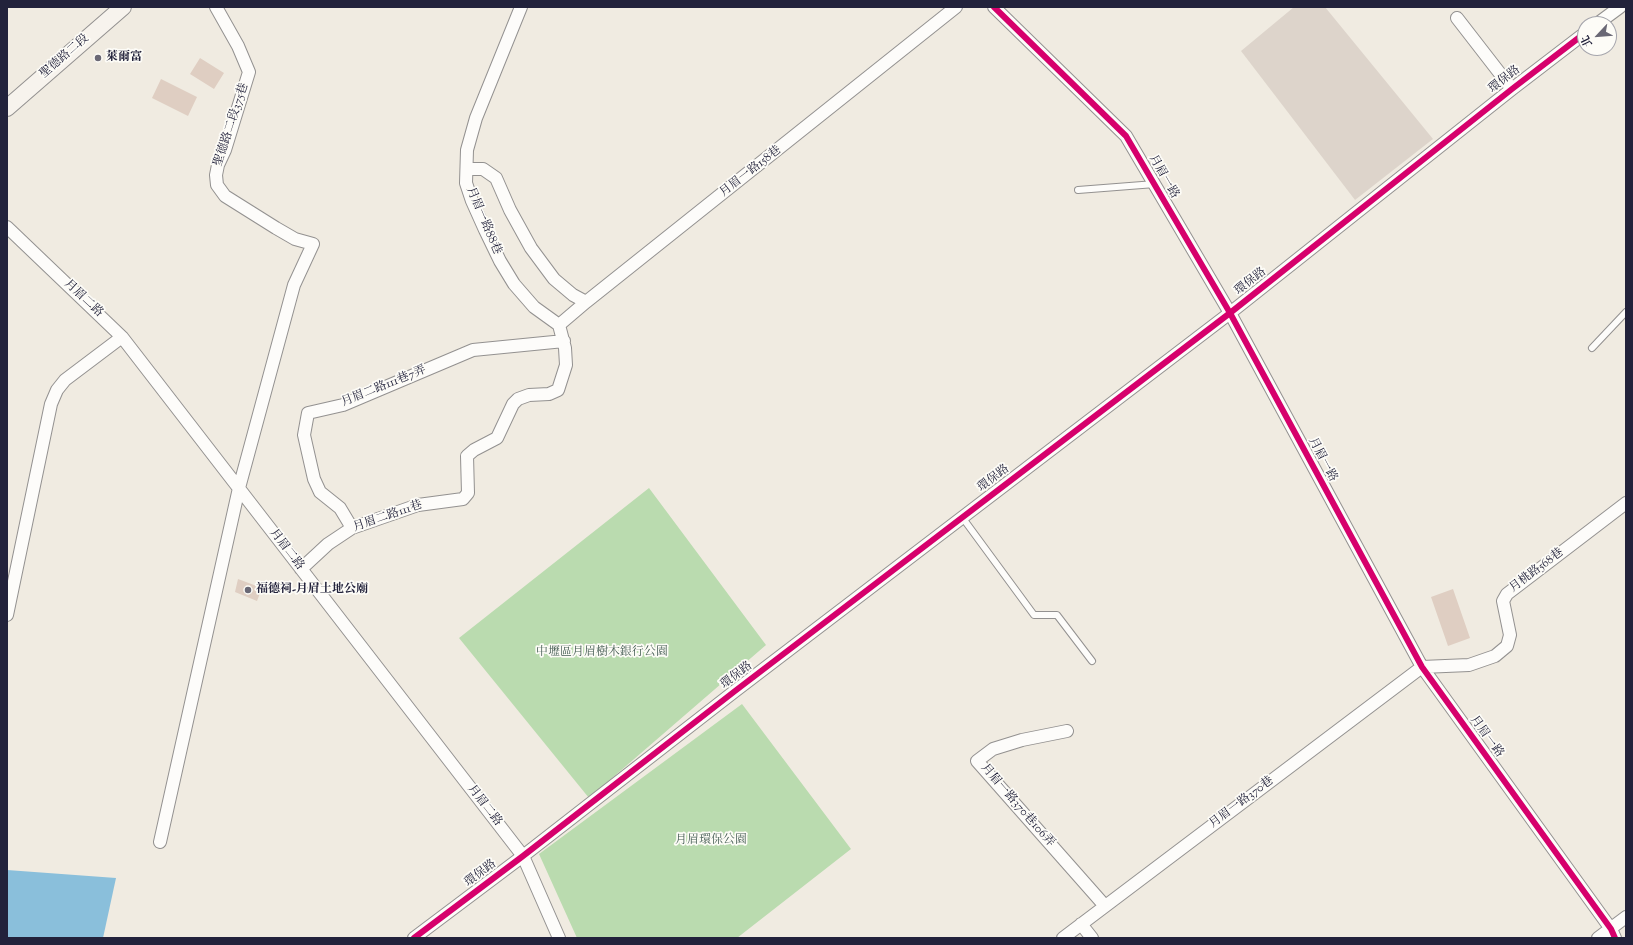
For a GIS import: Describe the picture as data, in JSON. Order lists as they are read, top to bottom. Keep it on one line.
{"streets":{"street":["聖德路二段","環保路","聖德路二段375巷","月眉一路158巷","月眉一路","月眉一路88巷","月眉二路","月眉二路111巷7弄","月眉二路111巷","月桃路568巷","月眉一路370巷","月眉一路370巷106弄"]},"crossings":[["環保路","月眉一路"],["環保路","月眉二路"],["聖德路二段375巷","月眉二路"],["月眉一路158巷","月眉一路88巷"],["月眉一路","月桃路568巷"],["月眉一路","月眉一路370巷"],["月眉二路","月眉二路111巷"],["月眉二路111巷7弄","月眉二路111巷"],["月桃路568巷","月眉一路370巷"],["月眉一路370巷","月眉一路370巷106弄"]],"parks":["中壢區月眉樹木銀行公園","月眉環保公園"],"places":["萊爾富","福德祠-月眉土地公廟"],"north":"bottom left"}
